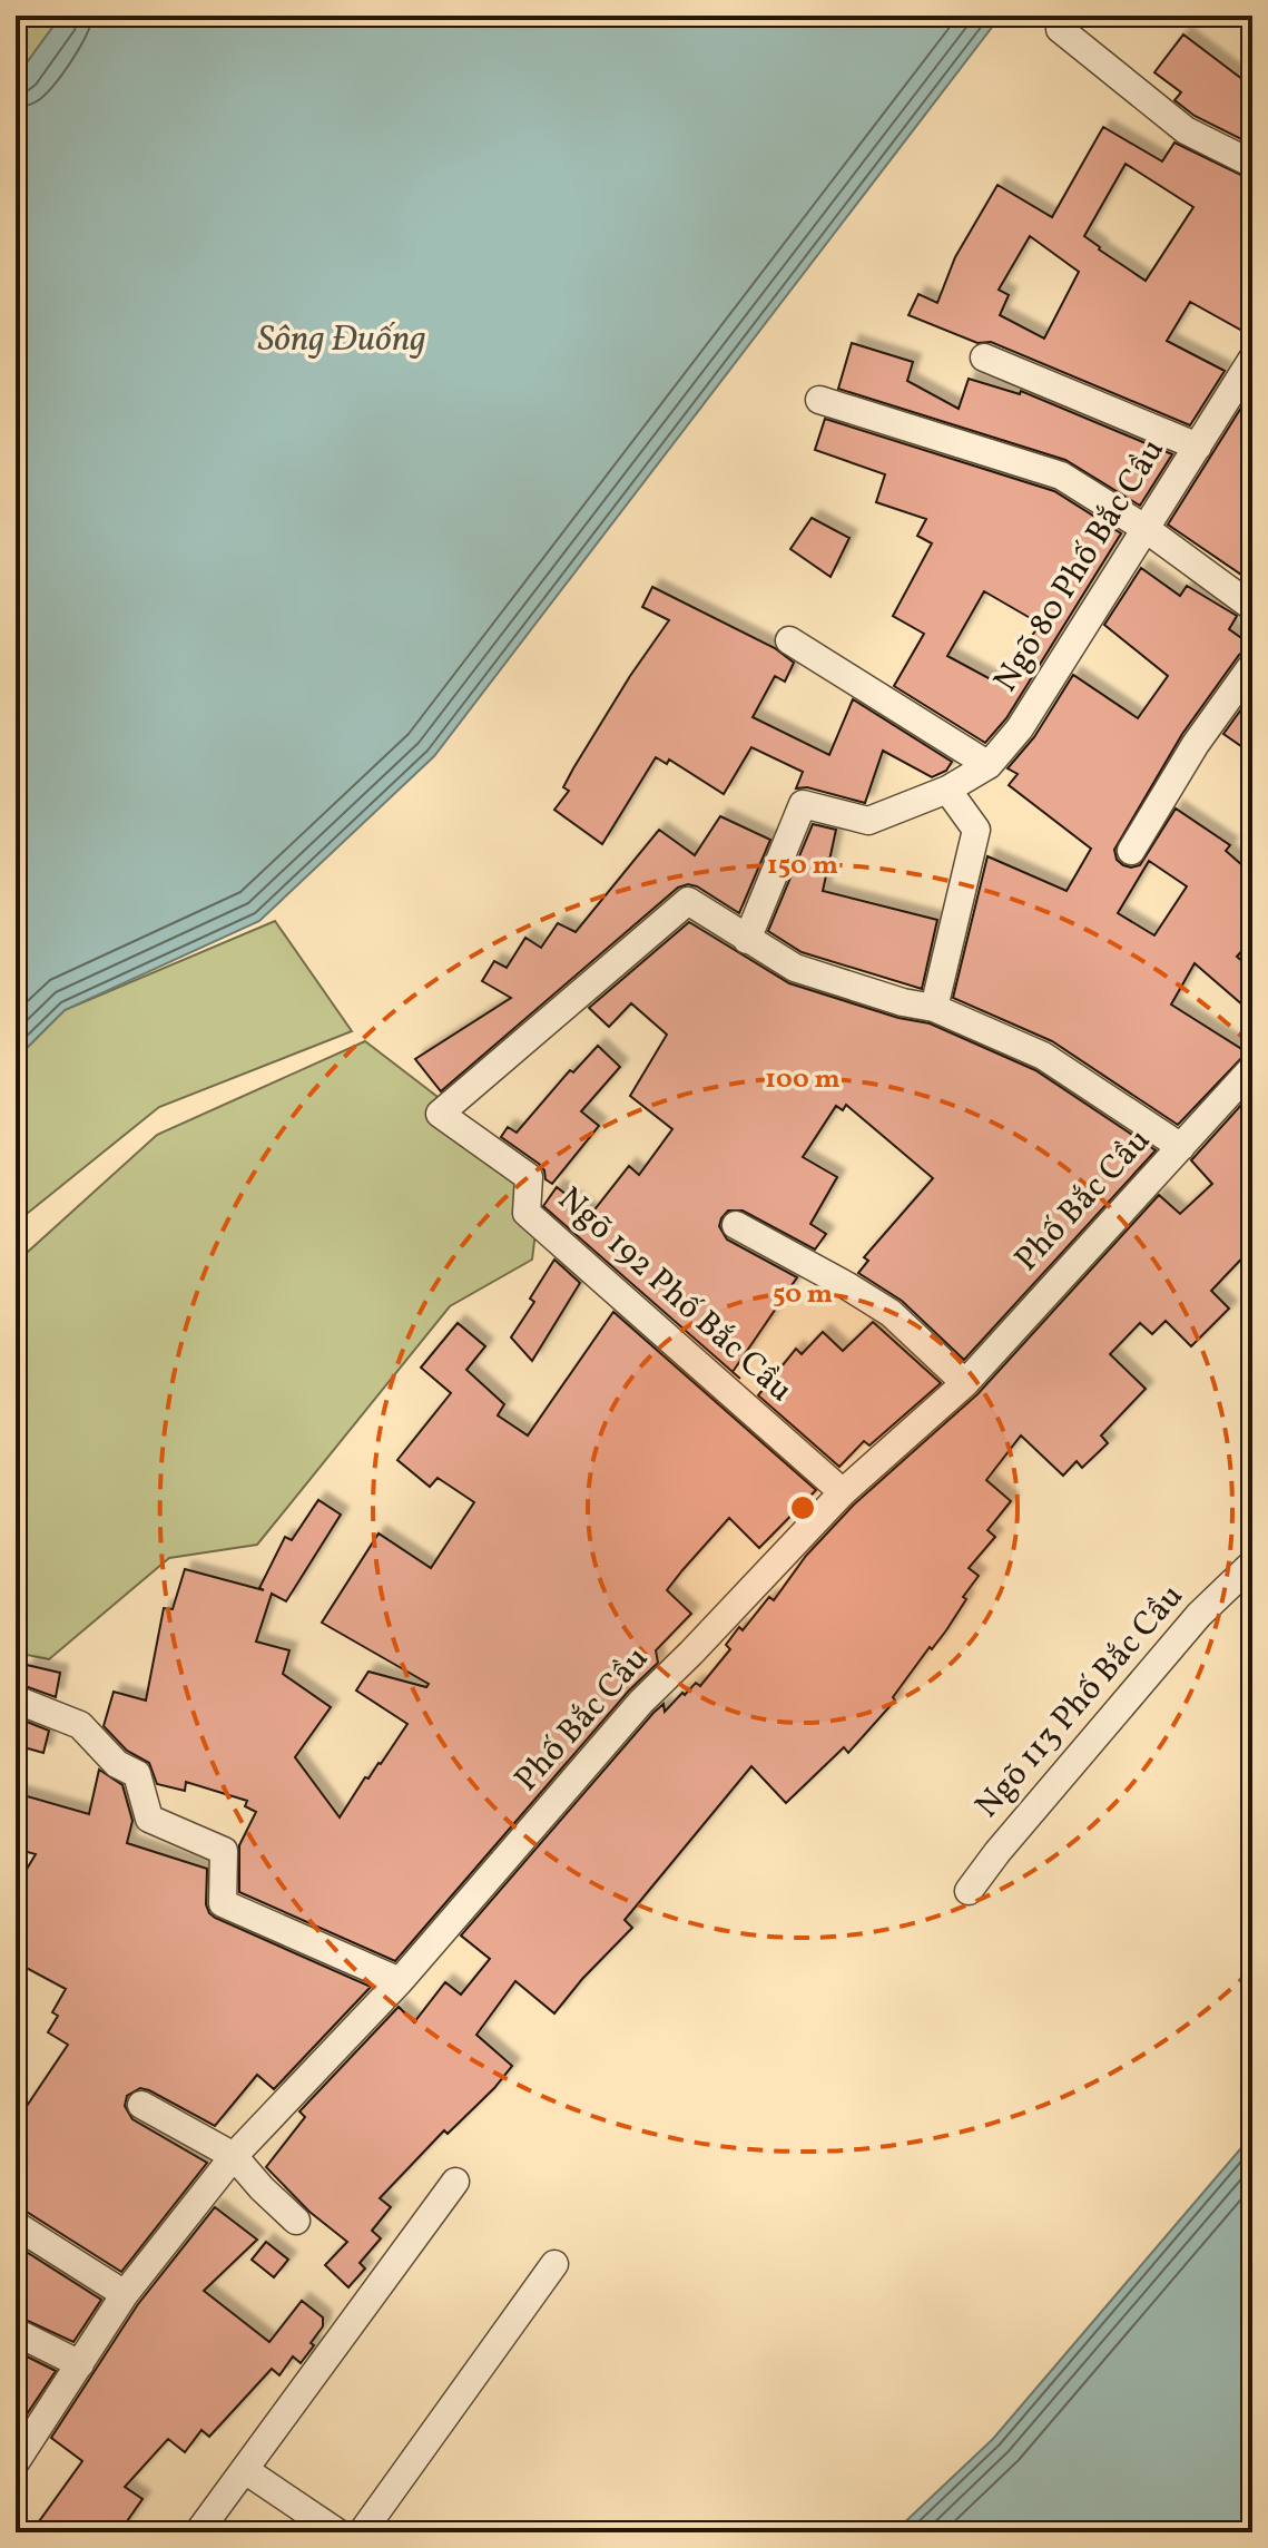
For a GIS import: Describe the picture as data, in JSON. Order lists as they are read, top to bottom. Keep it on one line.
{"streets":{"street":["Ngõ 80 Phố Bắc Cầu","Phố Bắc Cầu","Ngõ 192 Phố Bắc Cầu","Ngõ 113 Phố Bắc Cầu"]},"crossings":[["Ngõ 80 Phố Bắc Cầu","Ngõ 192 Phố Bắc Cầu"],["Phố Bắc Cầu","Ngõ 192 Phố Bắc Cầu"]],"water":["Sông Đuống"],"rings":["150 m","100 m","50 m"]}
